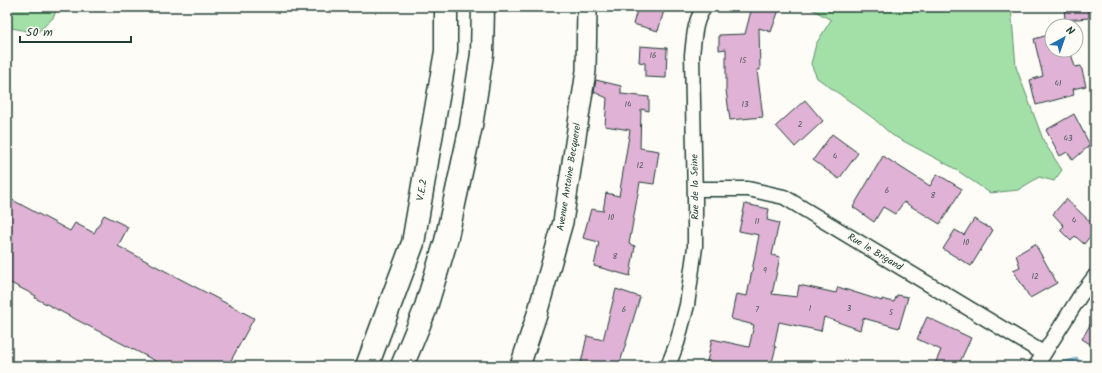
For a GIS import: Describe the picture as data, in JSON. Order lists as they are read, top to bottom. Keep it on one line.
{"streets":{"highway":["V.E.2"],"street":["Avenue Antoine Becquerel","Rue de la Seine","Rue le Brigand"]},"crossings":[["Rue de la Seine","Rue le Brigand"]],"house_numbers":["16","15","41","14","13","2","43","4","12","6","8","10","4","11","10","8","9","12","1","3","6","7","5"],"scale_bar":"50 m","north":"top right"}
